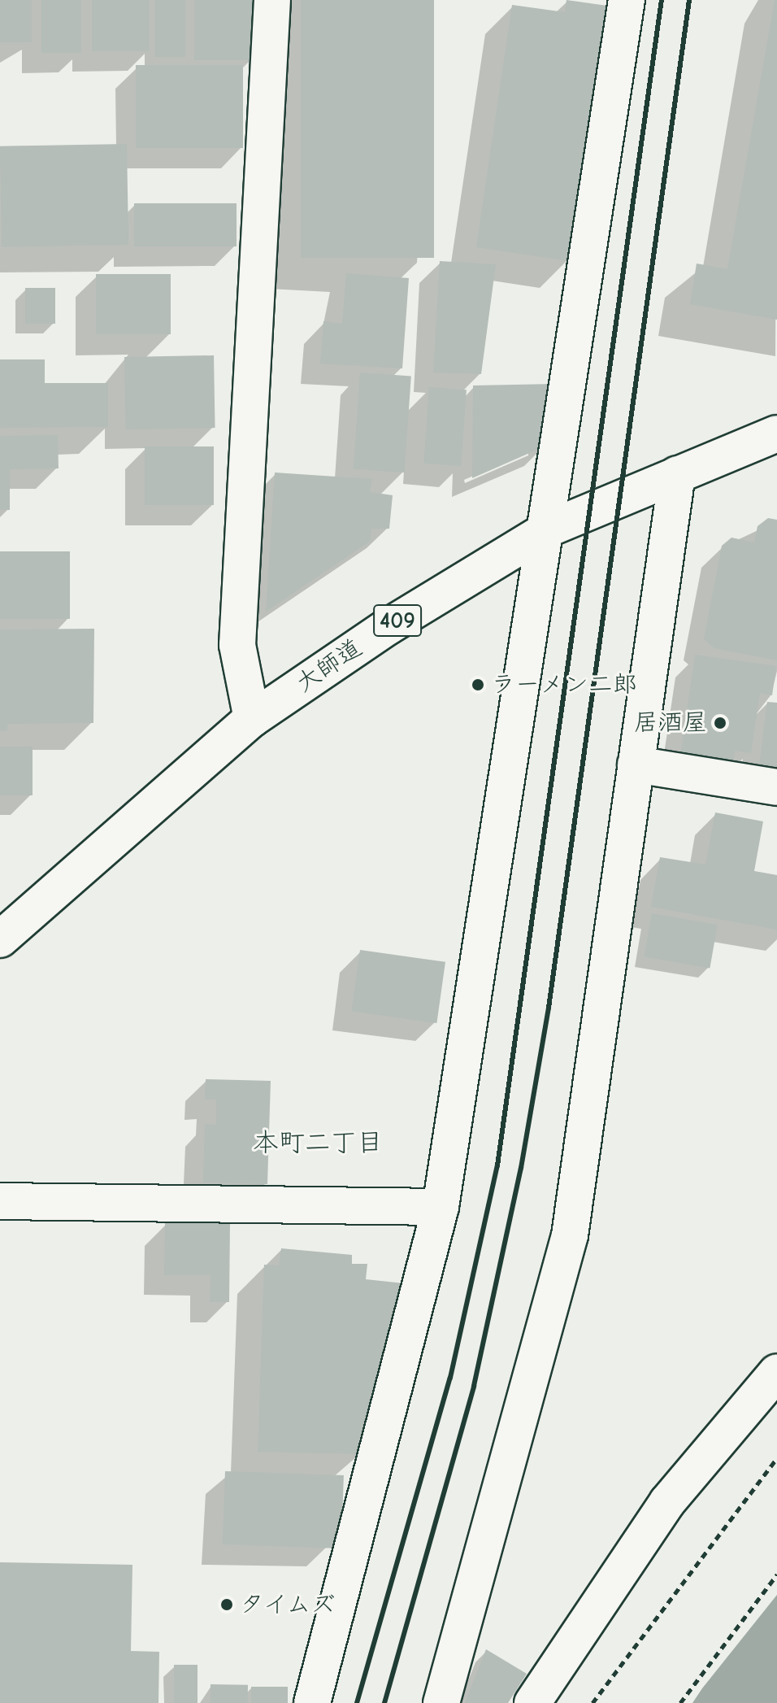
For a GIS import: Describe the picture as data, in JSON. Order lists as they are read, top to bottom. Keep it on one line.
{"streets":{"main road":["409","大師道"]},"districts":["本町二丁目"],"places":["ラーメン二郎","居酒屋","タイムズ"]}
